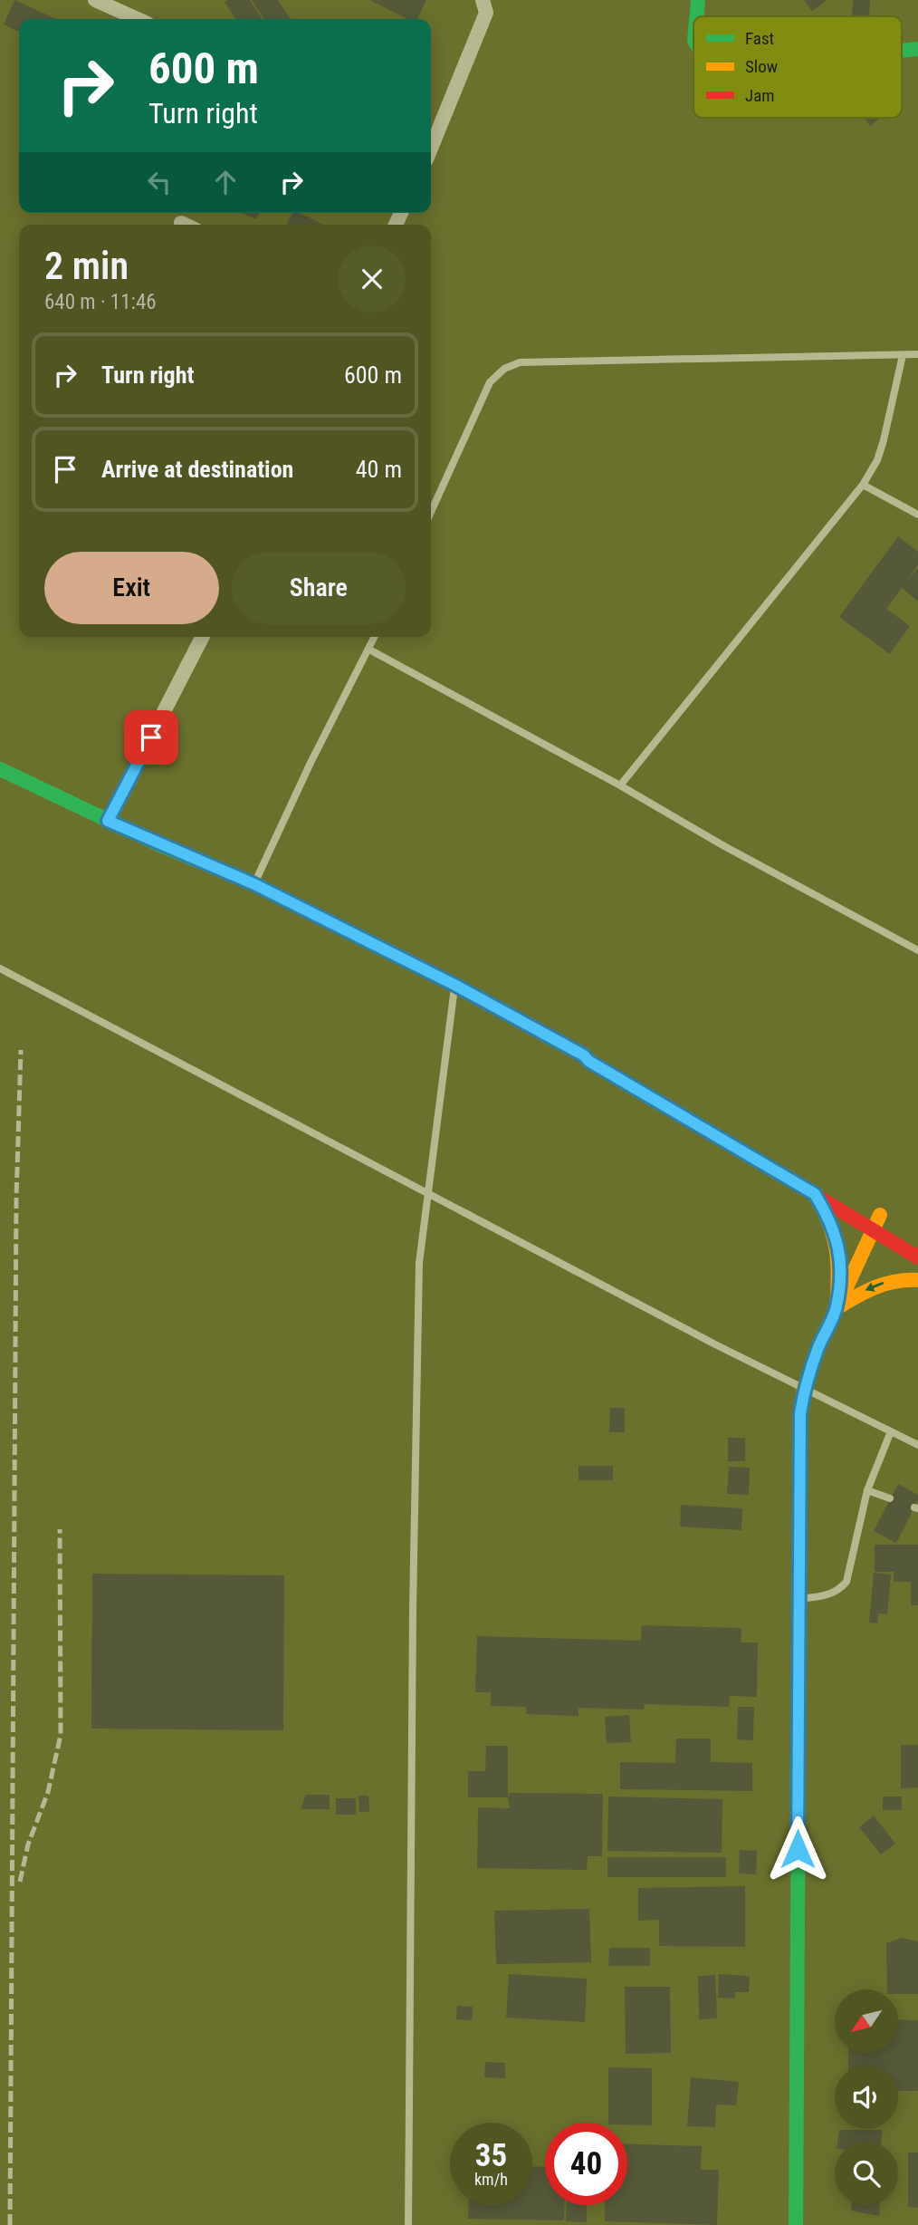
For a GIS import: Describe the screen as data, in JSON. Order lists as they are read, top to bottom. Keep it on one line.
{"legend":["Fast","Slow","Jam"],"north":"bottom left","page":{"turn":["600 m","Turn right"],"heading":["2 min","640 m · 11:46"],"list":[{"name":"Turn right","value":"600 m"},{"name":"Arrive at destination","value":"40 m"}],"buttons":["Exit","Share"],"speed":"35 km/h","limit":"40"}}
